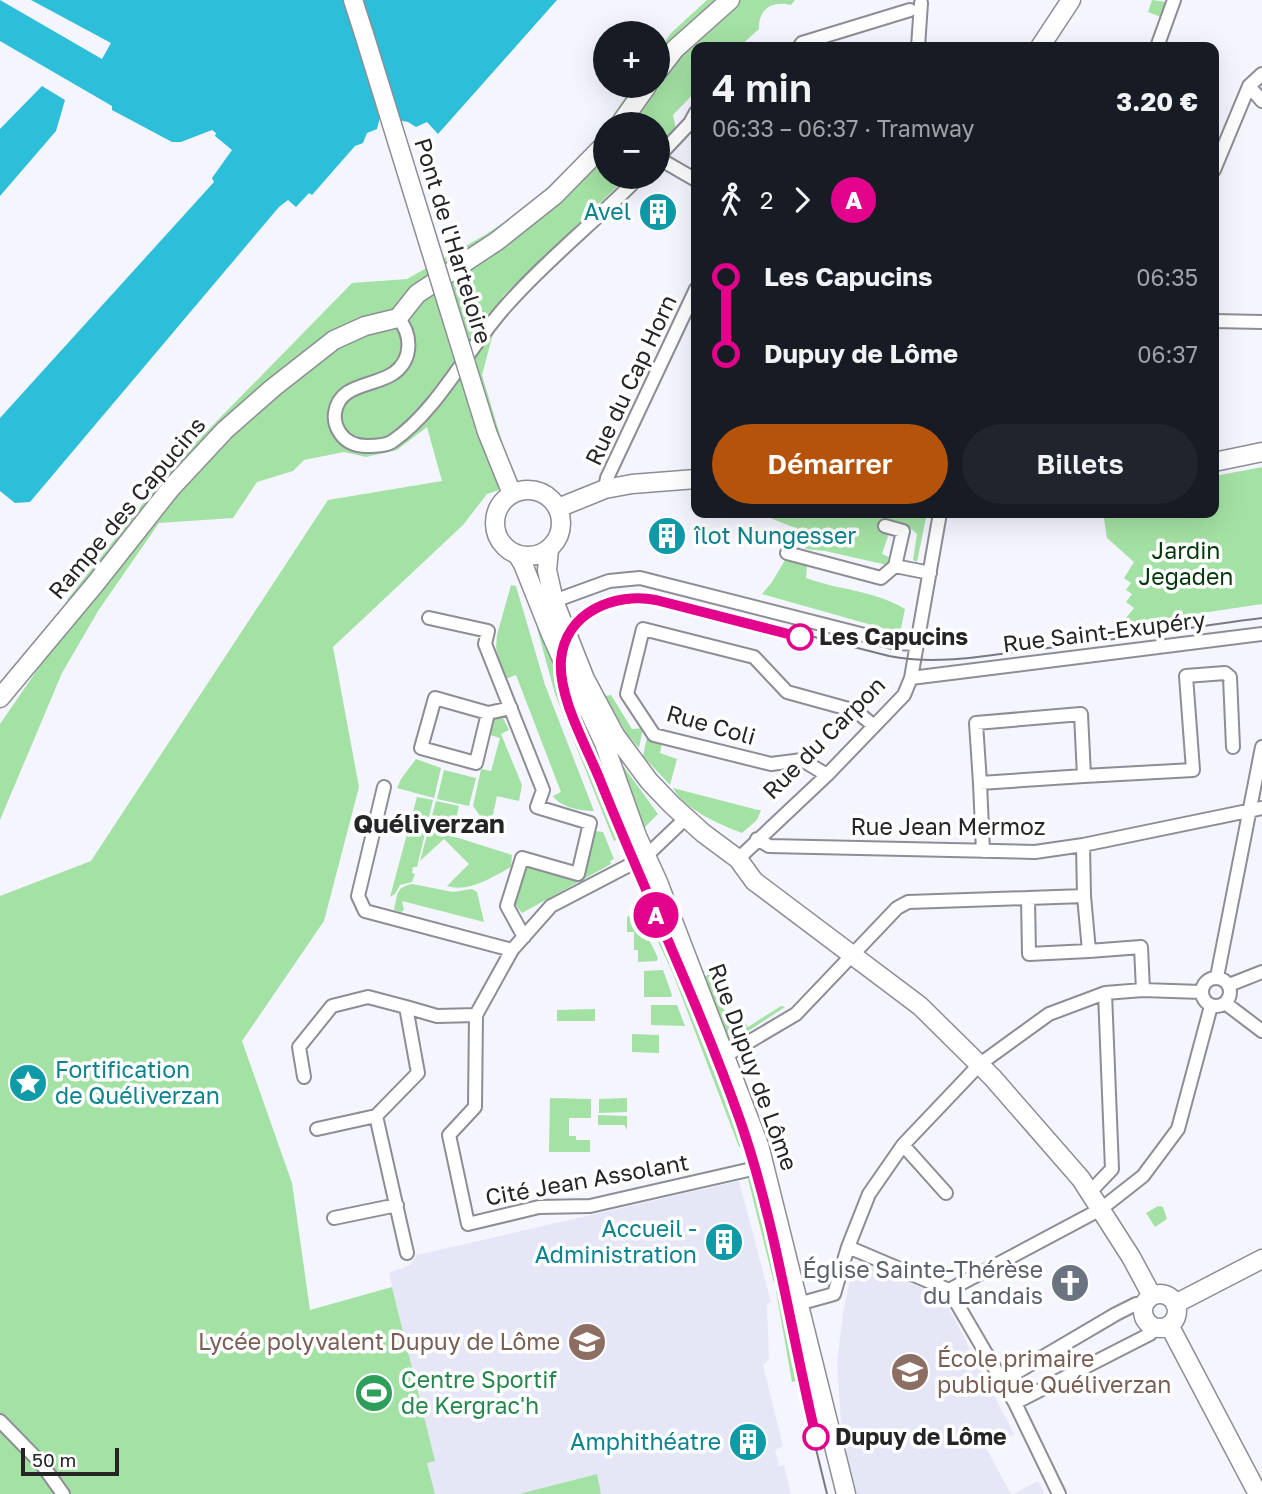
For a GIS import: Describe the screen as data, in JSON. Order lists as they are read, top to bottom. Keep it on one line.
{"streets":{"main road":["Pont de l'Harteloire","Rampe des Capucins","Rue Dupuy de Lôme"],"street":["Rue du Cap Horn","Rue Saint-Exupéry","Rue Coli","Rue du Carpon","Rue Jean Mermoz","Cité Jean Assolant"]},"crossings":[["Rue Saint-Exupéry","Rue du Carpon"],["Rue Coli","Rue du Carpon"],["Rue du Carpon","Rue Jean Mermoz"],["Rue Dupuy de Lôme","Cité Jean Assolant"]],"districts":["Quéliverzan"],"parks":["Jardin Jegaden"],"places":{"building":["Avel","îlot Nungesser","Accueil - Administration","Amphithéatre"],"other":["Les Capucins","Dupuy de Lôme"],"place":["Fortification de Quéliverzan"],"church":["Église Sainte-Thérèse du Landais"],"school or university":["Lycée polyvalent Dupuy de Lôme","École primaire publique Quéliverzan"],"sports":["Centre Sportif de Kergrac'h"]},"lines":["tram line A"],"scale_bar":"50 m","page":{"on_map":"A","map_buttons":["+","−"],"heading":["4 min","06:33 – 06:37 · Tramway","3.20 €"],"legs":["2","A"],"list":[{"name":"Les Capucins","value":"06:35"},{"name":"Dupuy de Lôme","value":"06:37"}],"buttons":["Démarrer","Billets"],"scale":"50 m"}}
